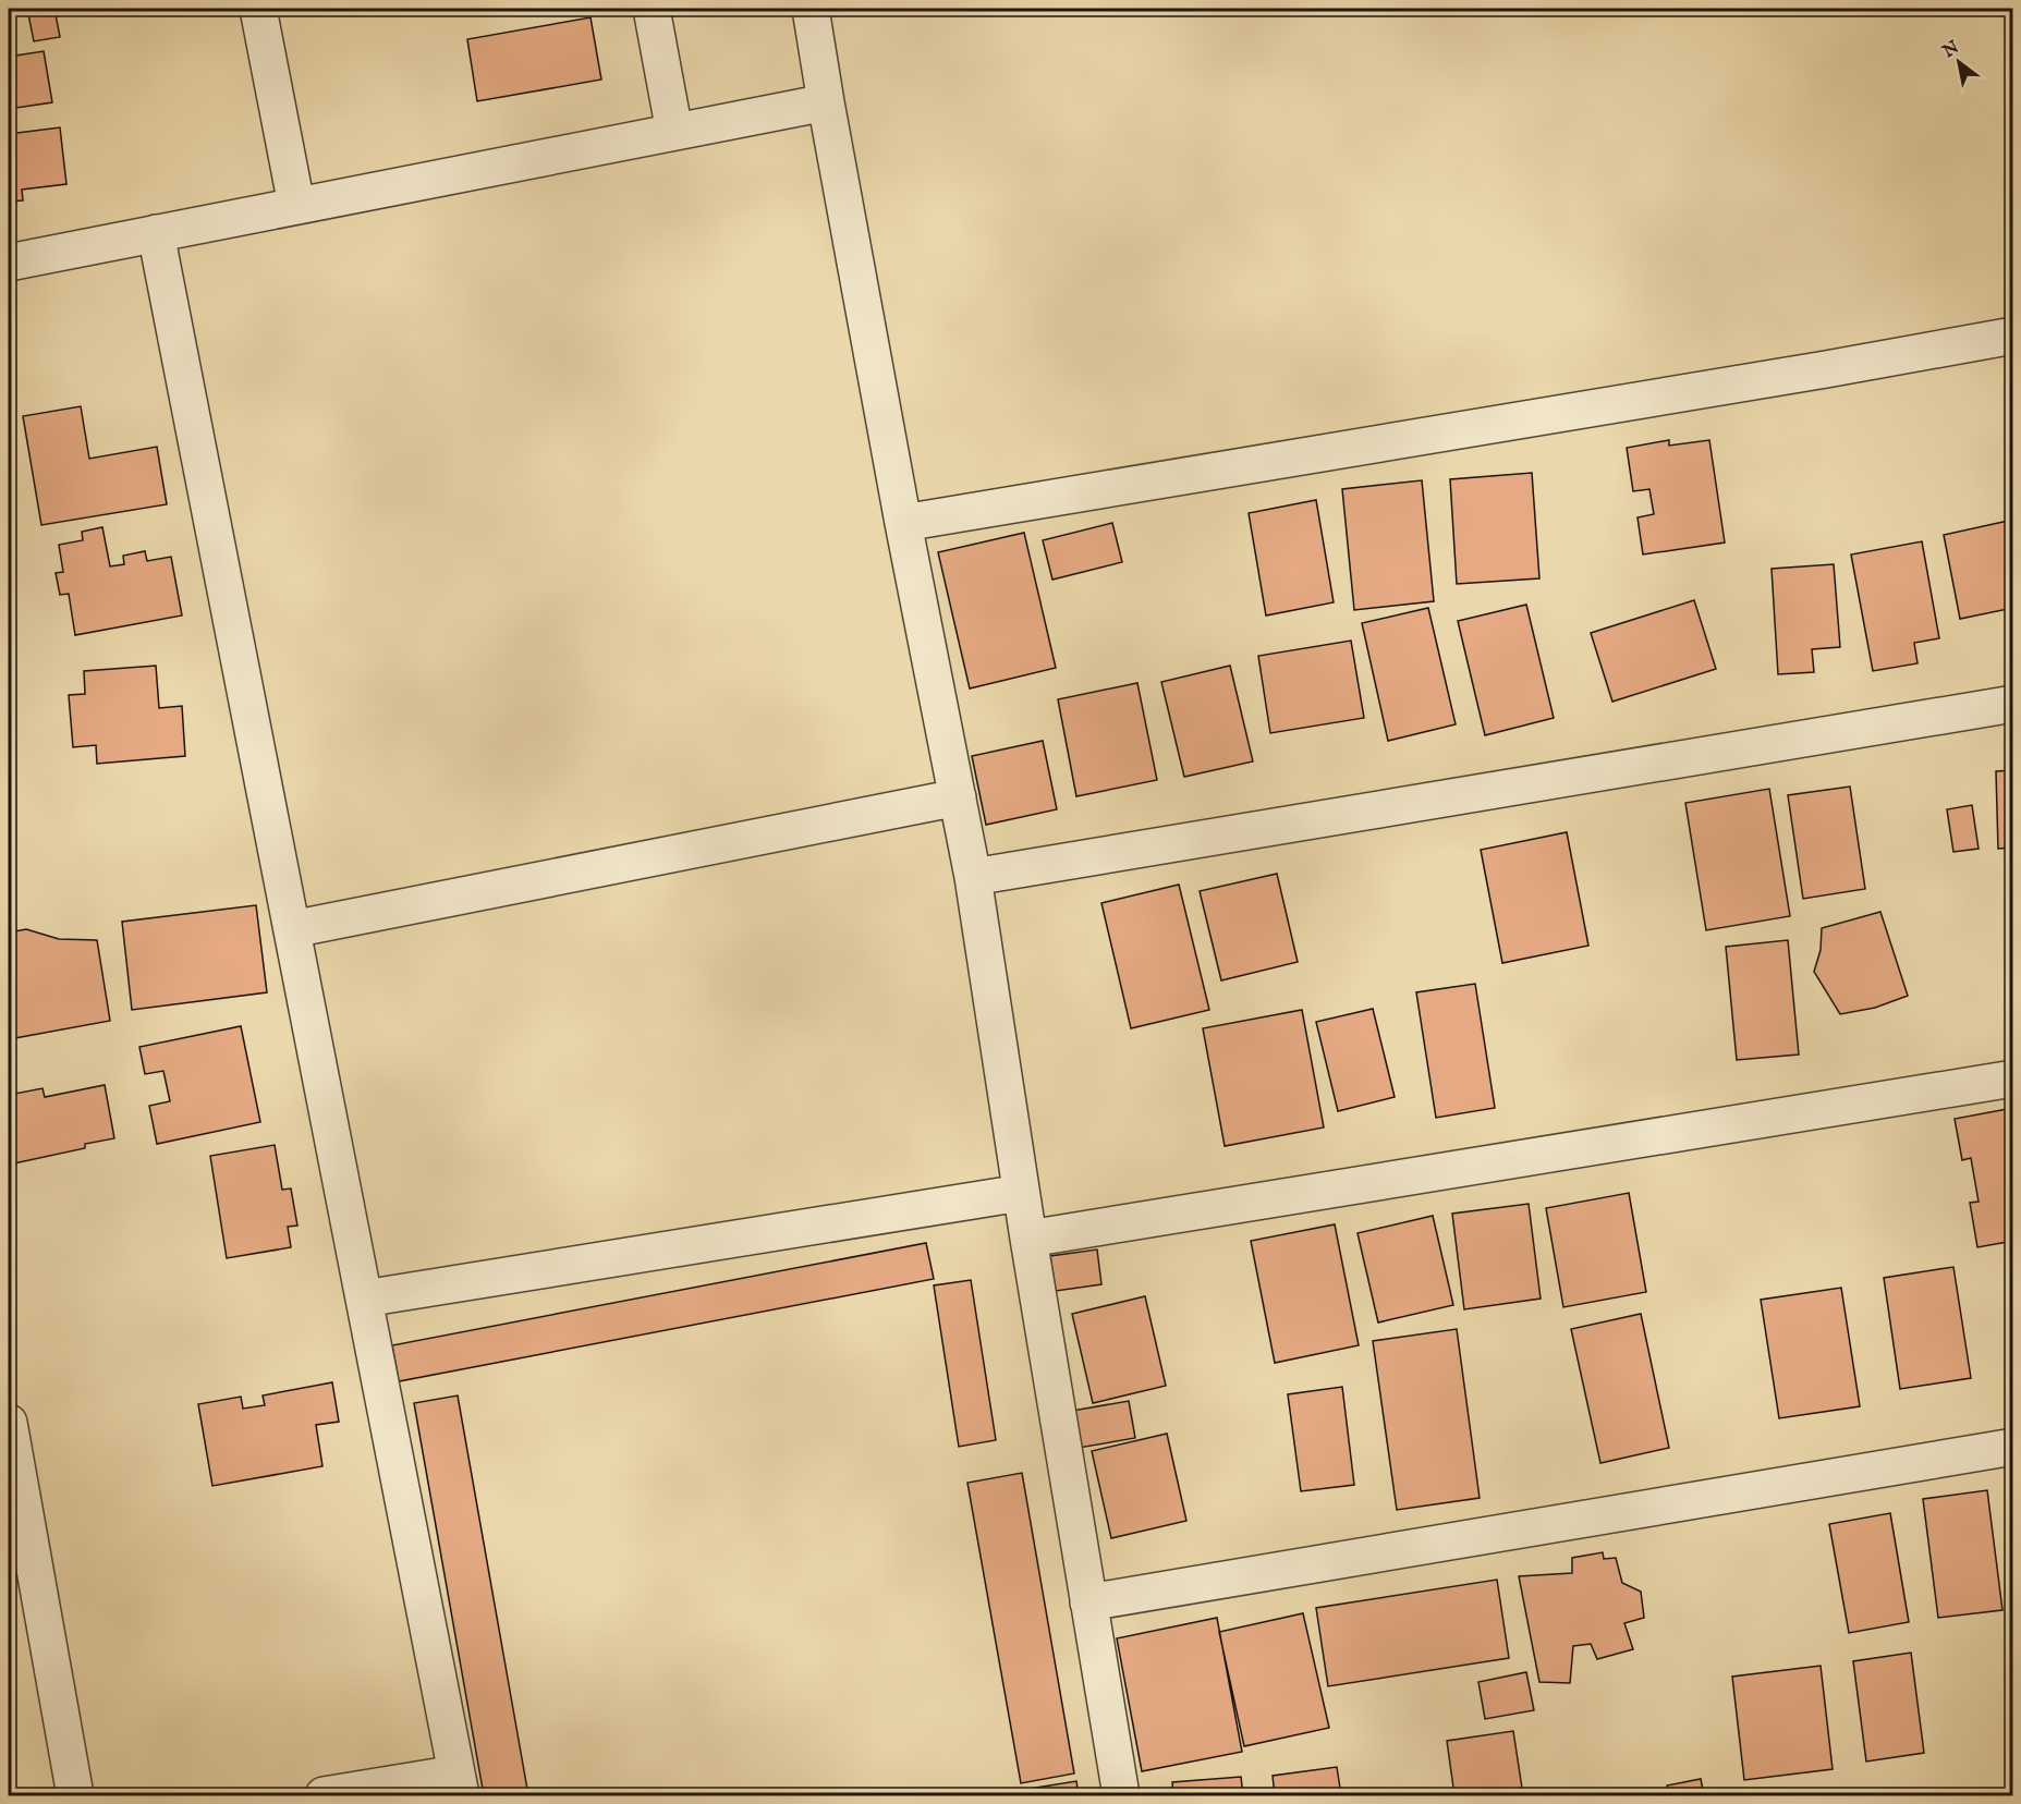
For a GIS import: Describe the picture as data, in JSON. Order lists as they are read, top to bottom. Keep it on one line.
{"north":"top left"}
